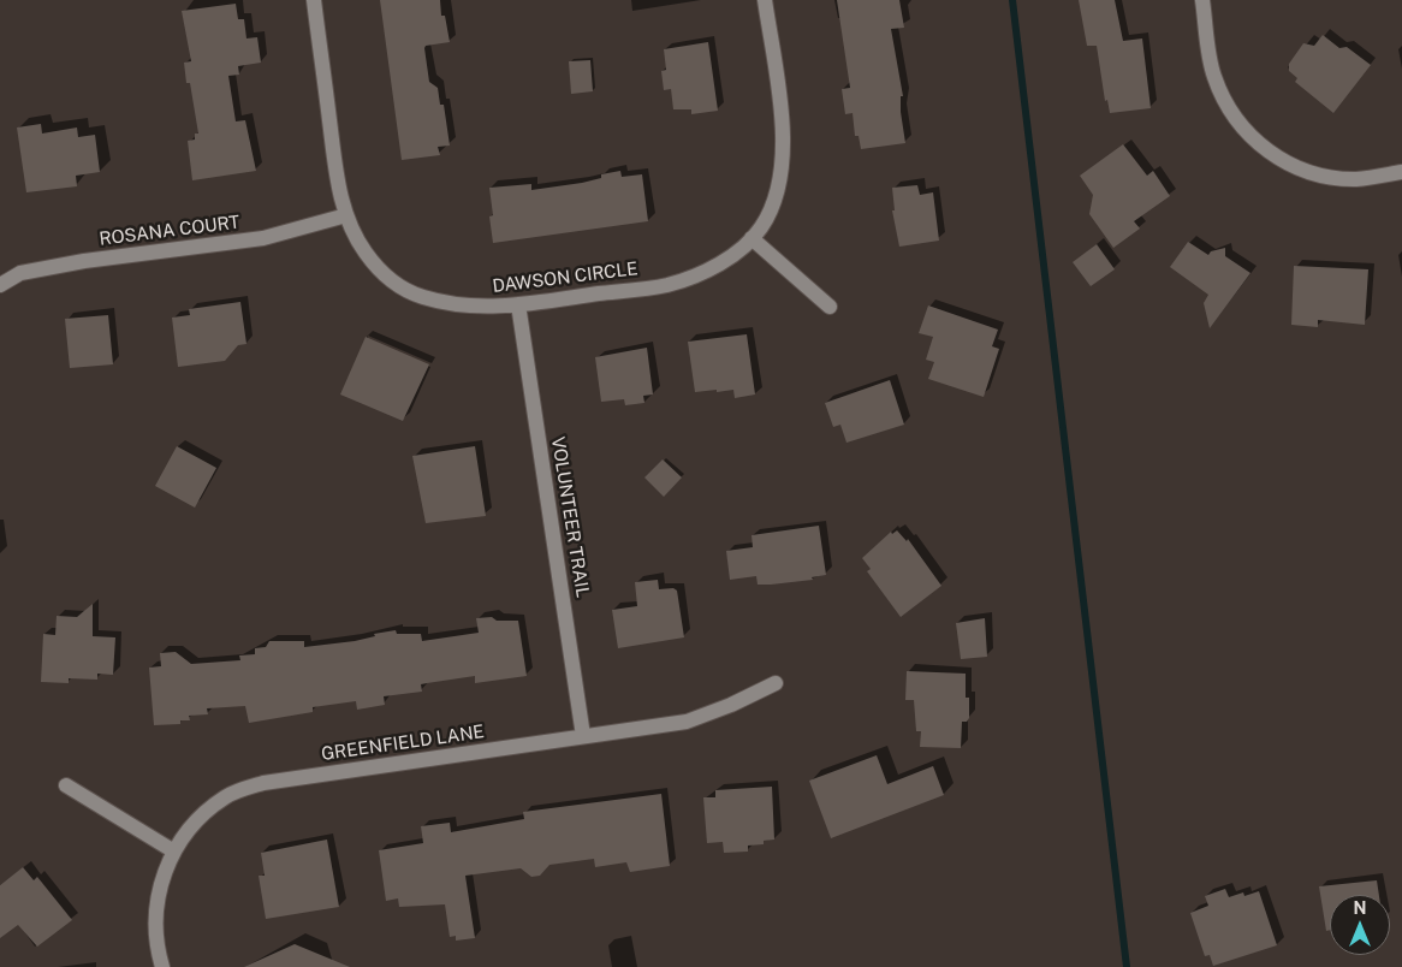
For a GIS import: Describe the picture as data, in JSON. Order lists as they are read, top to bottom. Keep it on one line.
{"streets":{"street":["ROSANA COURT","DAWSON CIRCLE","VOLUNTEER TRAIL","GREENFIELD LANE"]},"crossings":[["ROSANA COURT","DAWSON CIRCLE"],["DAWSON CIRCLE","VOLUNTEER TRAIL"],["VOLUNTEER TRAIL","GREENFIELD LANE"]],"north":"top"}
